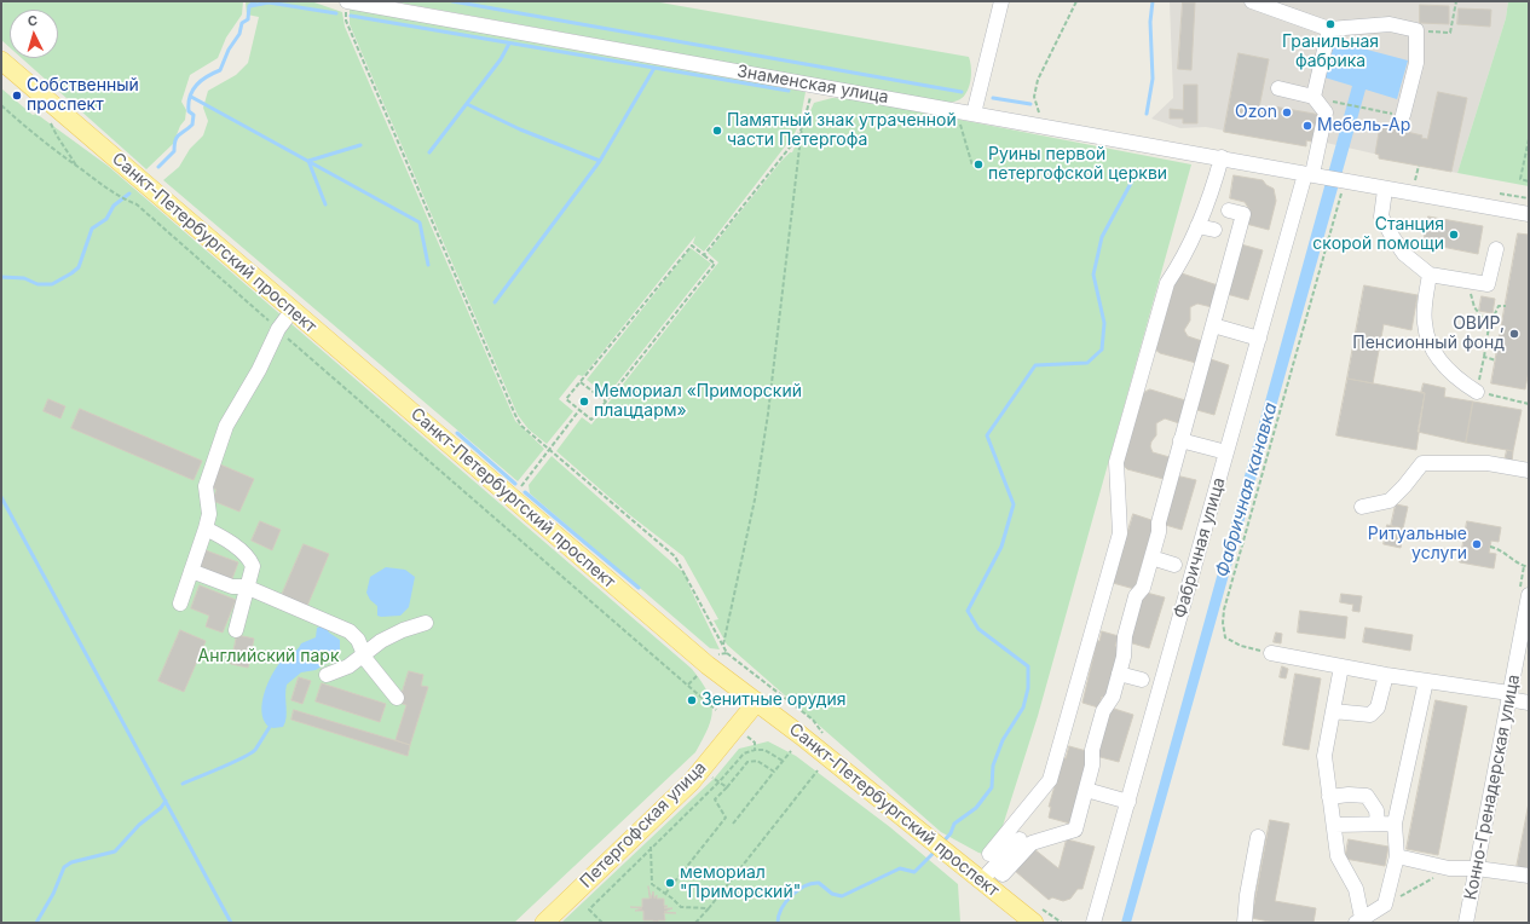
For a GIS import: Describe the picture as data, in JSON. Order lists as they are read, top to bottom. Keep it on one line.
{"streets":{"main road":["Санкт-Петербургский проспект","Петергофская улица"],"street":["Знаменская улица","Фабричная улица","Конно-Гренадерская улица"]},"crossings":[["Знаменская улица","Фабричная улица"],["Санкт-Петербургский проспект","Петергофская улица"]],"water":["Фабричная канавка"],"parks":["Английский парк"],"places":["Гранильная фабрика","Собственный проспект","Ozon","Мебель-Ар","Памятный знак утраченной части Петергофа","Руины первой петергофской церкви","Станция скорой помощи","ОВИР, Пенсионный фонд","Мемориал «Приморский плацдарм»","Ритуальные услуги","Зенитные орудия","мемориал \"Приморский\""],"north":"top"}
